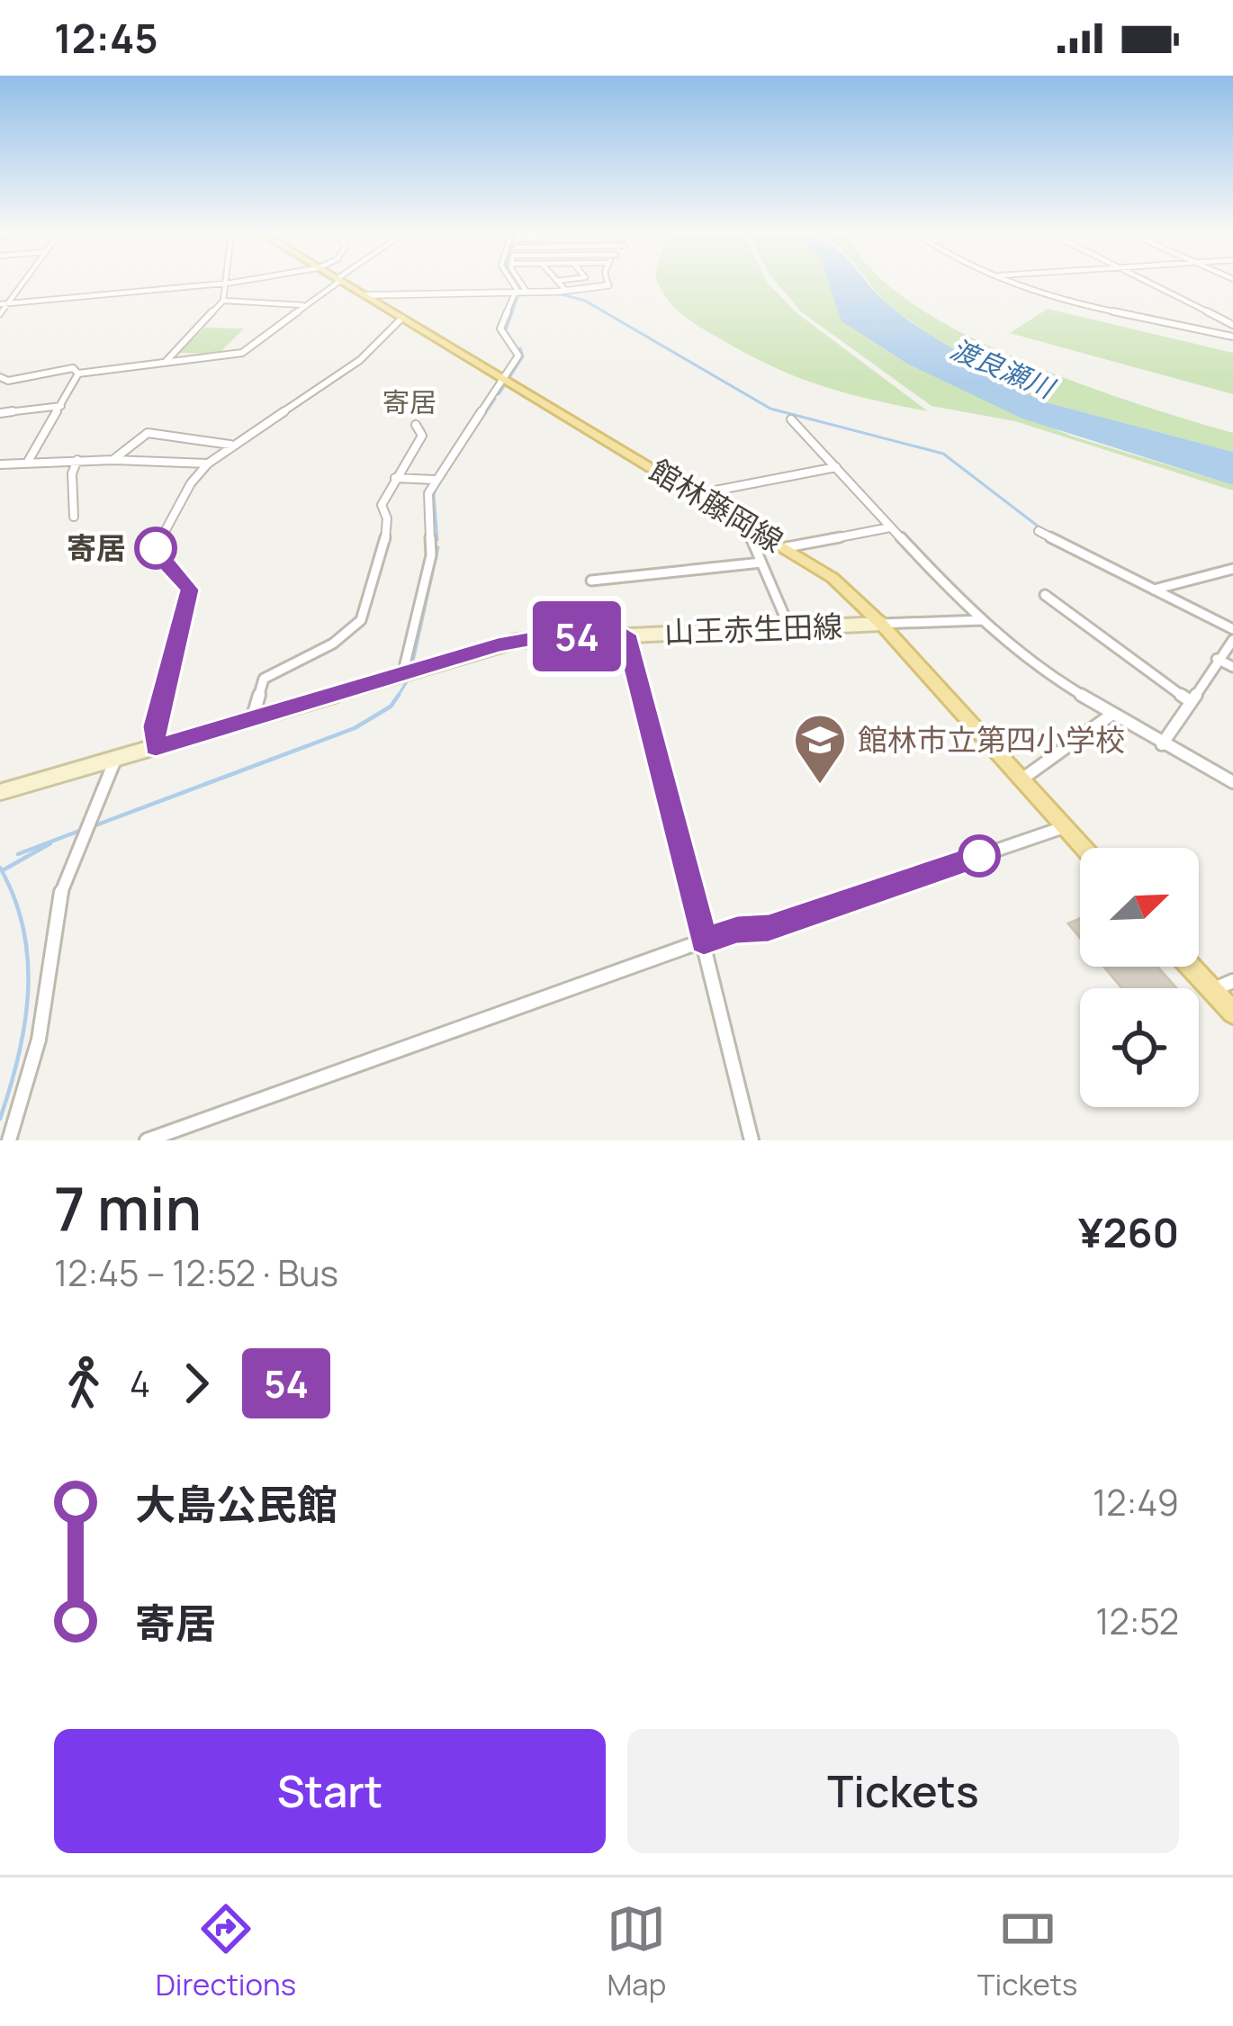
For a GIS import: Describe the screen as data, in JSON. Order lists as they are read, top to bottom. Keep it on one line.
{"streets":{"main road":["館林藤岡線","山王赤生田線"]},"crossings":[["館林藤岡線","山王赤生田線"]],"districts":["寄居"],"water":["渡良瀬川"],"places":{"other":["寄居"],"school or university":["館林市立第四小学校"]},"lines":["bus line 54"],"north":"top right","page":{"status":"12:45","on_map":"54","heading":["7 min","12:45 – 12:52 · Bus","¥260"],"legs":["4","54"],"list":[{"name":"大島公民館","value":"12:49"},{"name":"寄居","value":"12:52"}],"buttons":["Start","Tickets"],"tabs":["Directions","Map","Tickets"]}}
